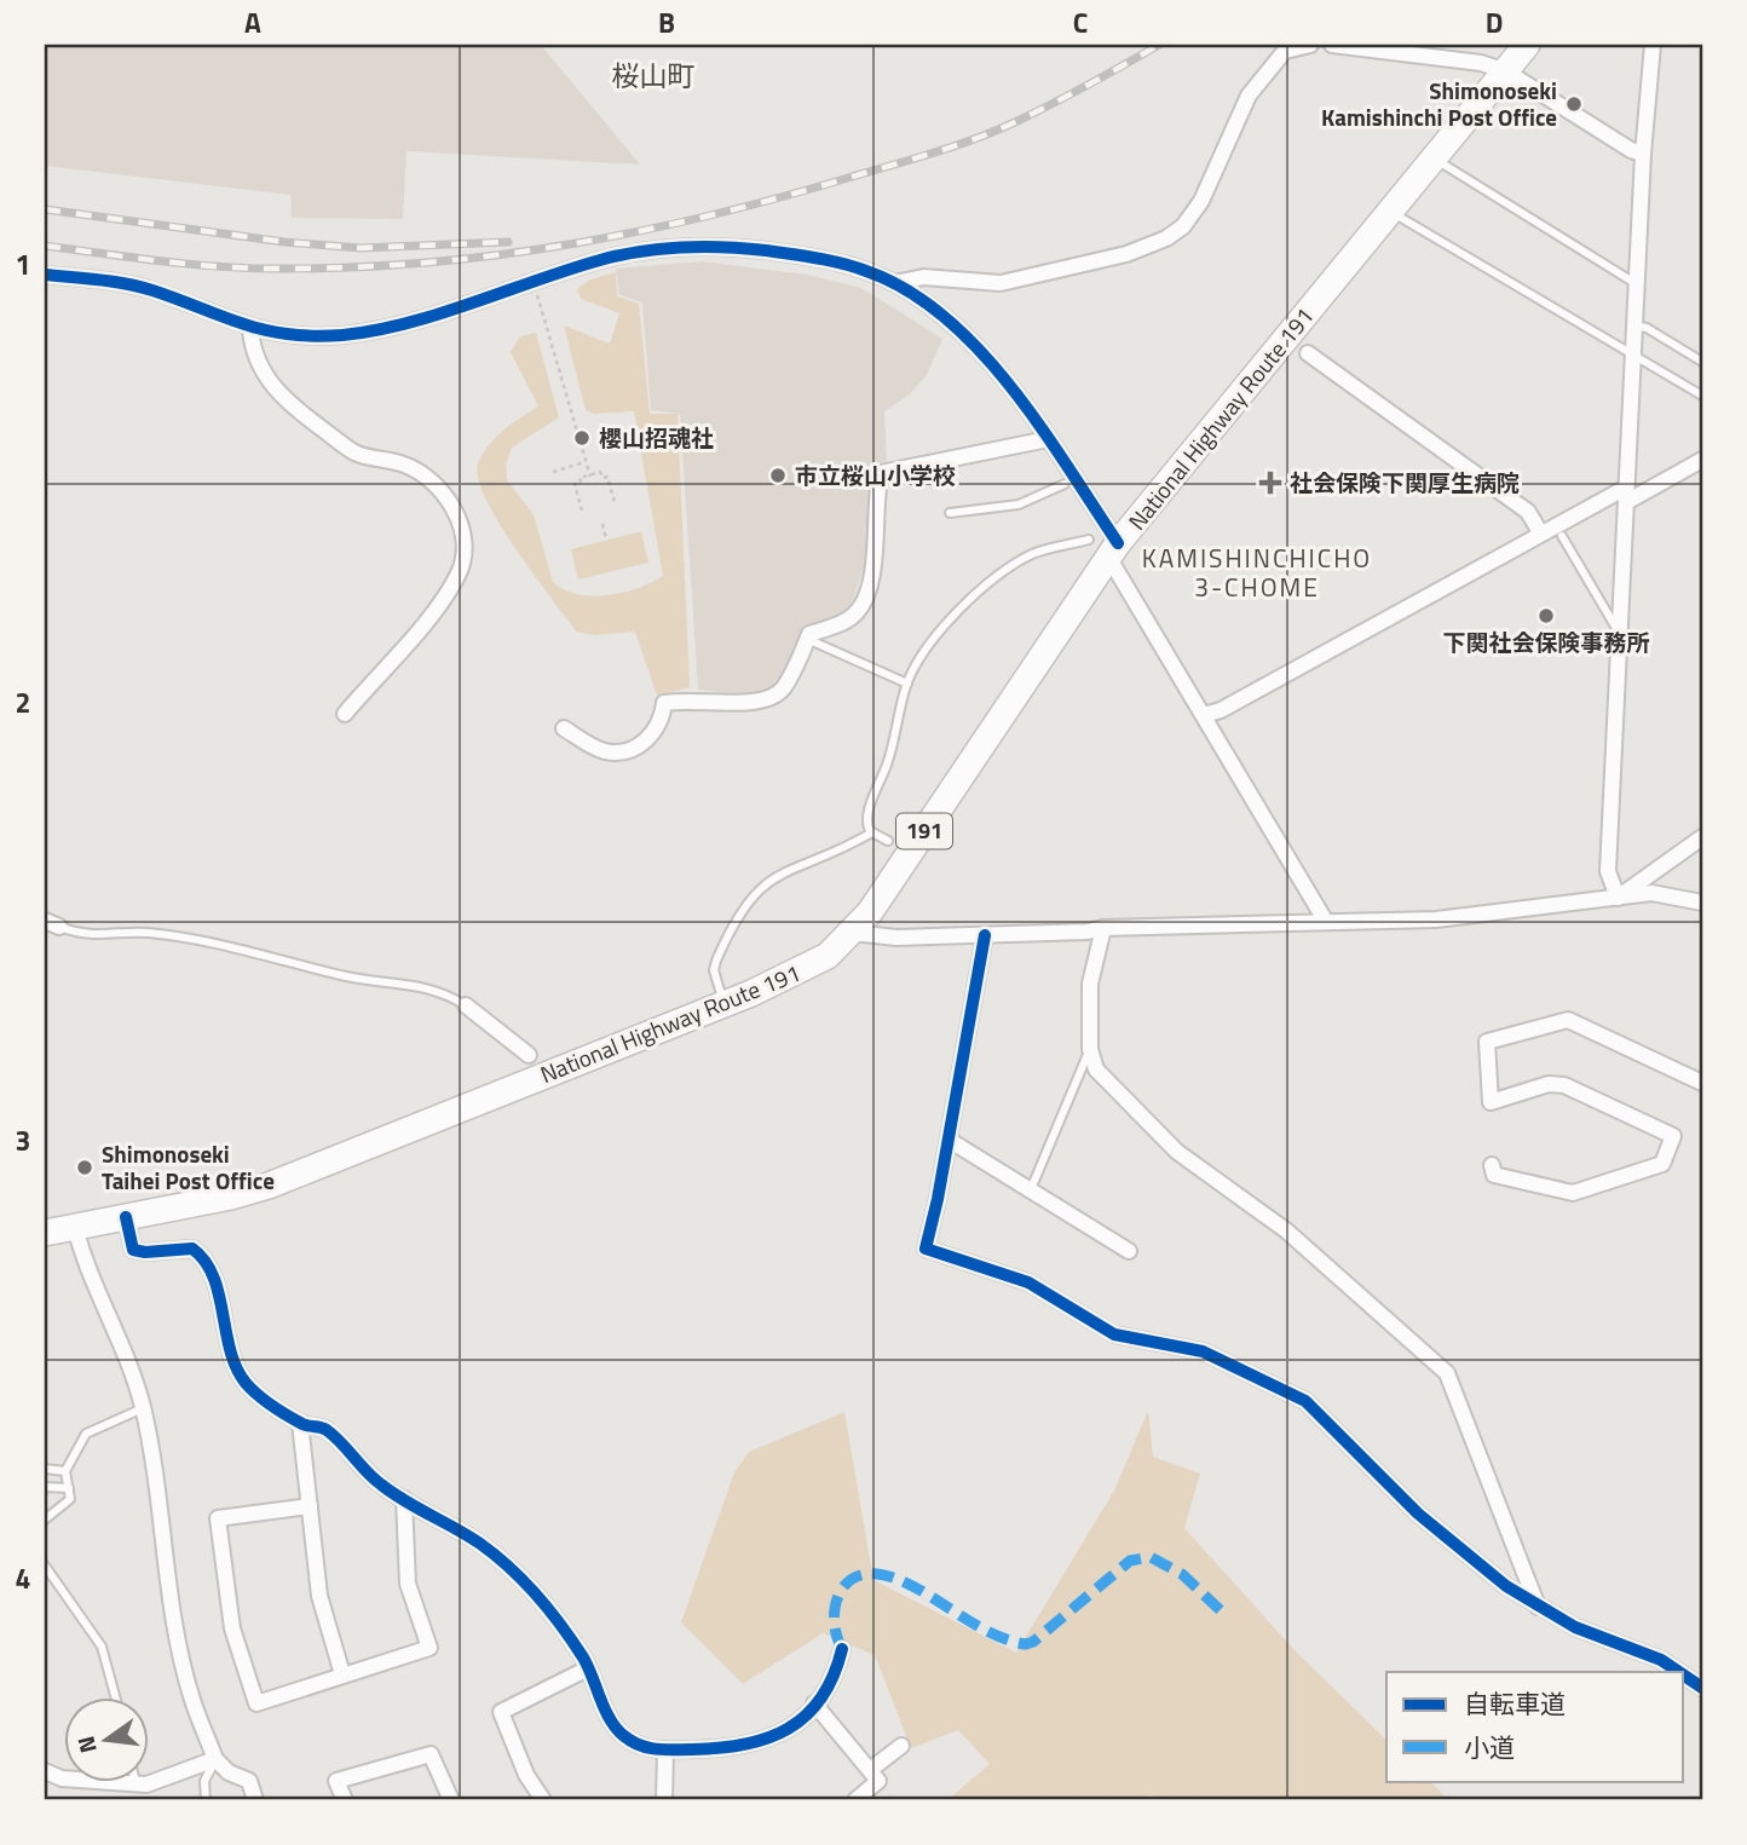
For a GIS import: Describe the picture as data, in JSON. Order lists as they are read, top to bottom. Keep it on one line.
{"streets":{"highway":["National Highway Route 191","191"]},"districts":["桜山町","KAMISHINCHICHO 3-CHOME"],"places":{"other":["Shimonoseki Kamishinchi Post Office","櫻山招魂社","市立桜山小学校","下関社会保険事務所","Shimonoseki Taihei Post Office"],"health":["社会保険下関厚生病院"]},"legend":["自転車道","小道"],"north":"left","grid":{"columns":["A","B","C","D"],"rows":["1","2","3","4"]}}
